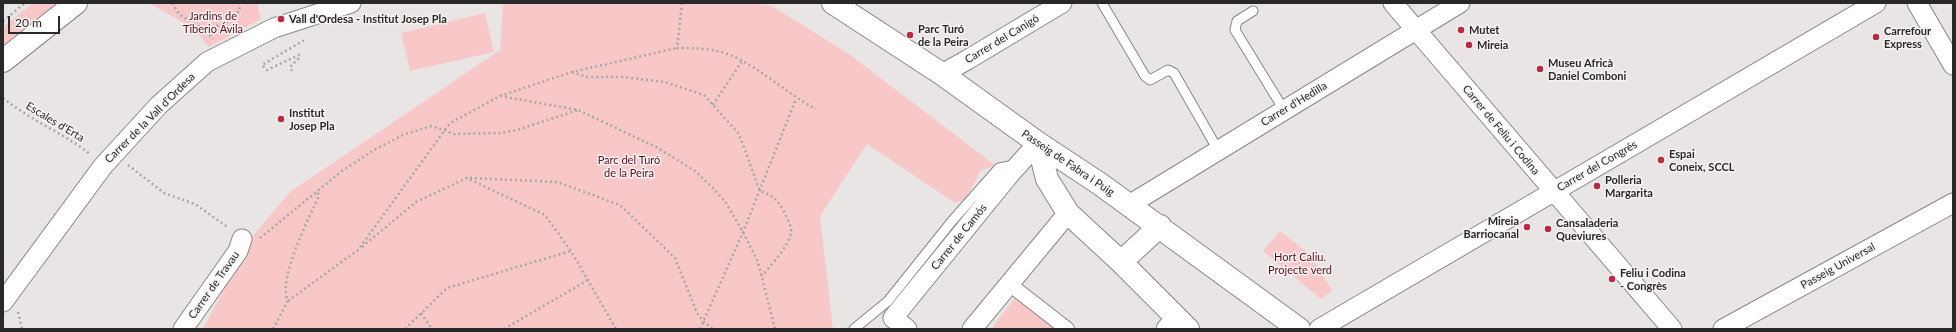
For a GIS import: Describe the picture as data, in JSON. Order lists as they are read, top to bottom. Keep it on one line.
{"streets":{"street":["Carrer del Canigó","Carrer d'Hedilla","Carrer de la Vall d'Ordesa","Carrer de Feliu i Codina","Passeig de Fabra i Puig","Carrer del Congrés","Carrer de Camós","Passeig Universal","Carrer de Travau"],"path":["Escales d'Erta"]},"crossings":[["Carrer del Canigó","Passeig de Fabra i Puig"],["Carrer d'Hedilla","Carrer de Feliu i Codina"],["Carrer d'Hedilla","Passeig de Fabra i Puig"],["Carrer de Feliu i Codina","Carrer del Congrés"],["Passeig de Fabra i Puig","Carrer de Camós"]],"parks":["Jardins de Tiberio Ávila","Parc del Turó de la Peira","Hort Caliu. Projecte verd"],"places":["Vall d'Ordesa - Institut Josep Pla","Mutet","Parc Turó de la Peira","Carrefour Express","Mireia","Museu Africà Daniel Comboni","Institut Josep Pla","Espai Coneix, SCCL","Polleria Margarita","Mireia Barriocanal","Cansaladeria Queviures","Feliu i Codina - Congrès"],"scale_bar":"20 m"}
